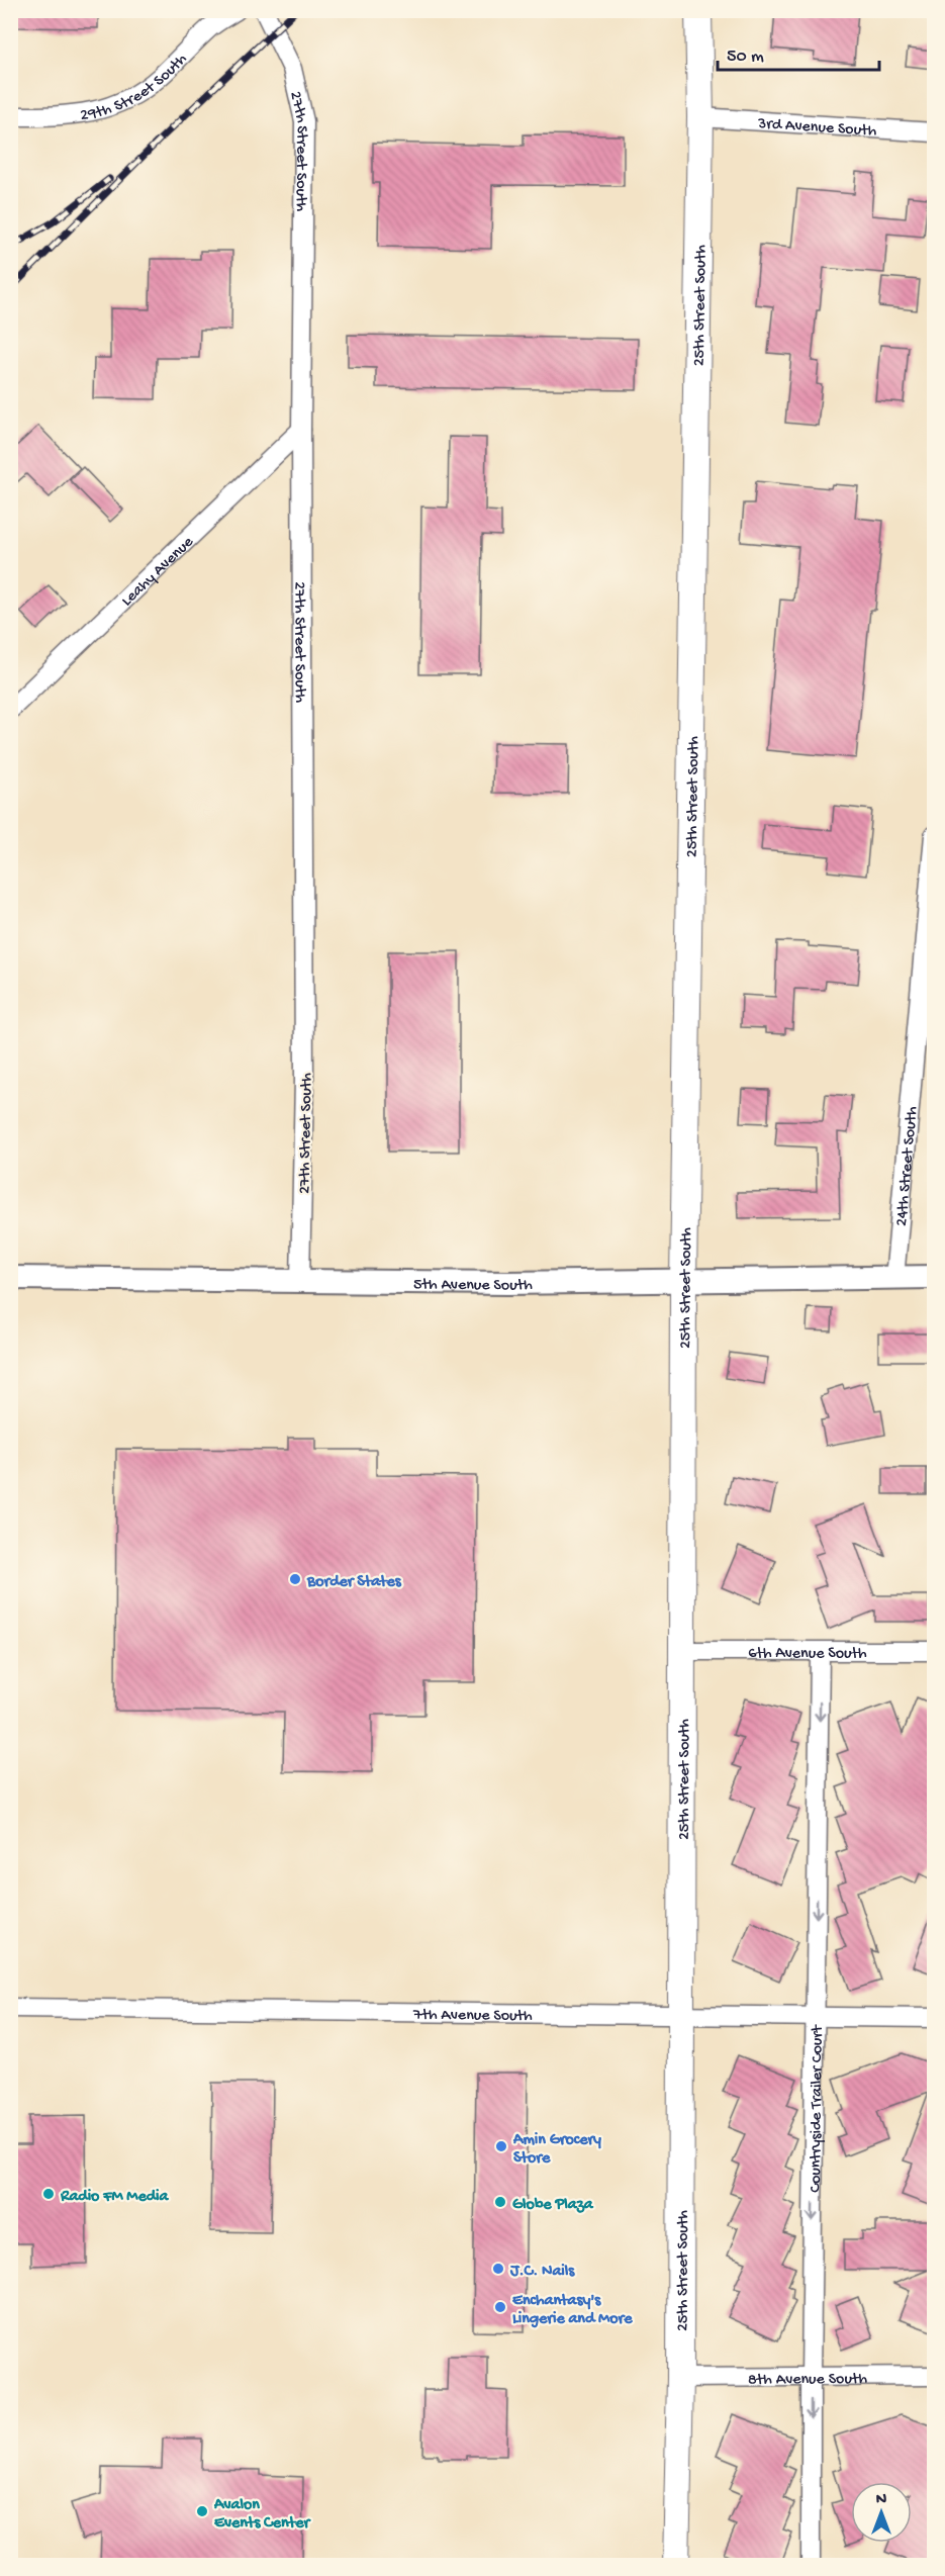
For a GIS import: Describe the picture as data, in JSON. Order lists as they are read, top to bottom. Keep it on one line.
{"streets":{"main road":["25th Street South"],"street":["29th Street South","3rd Avenue South","27th Street South","Leahy Avenue","24th Street South","5th Avenue South","6th Avenue South","7th Avenue South","Countryside Trailer Court","8th Avenue South"]},"crossings":[["3rd Avenue South","25th Street South"],["27th Street South","Leahy Avenue"],["27th Street South","5th Avenue South"],["25th Street South","5th Avenue South"],["25th Street South","6th Avenue South"],["25th Street South","7th Avenue South"],["25th Street South","8th Avenue South"],["24th Street South","5th Avenue South"],["6th Avenue South","Countryside Trailer Court"],["7th Avenue South","Countryside Trailer Court"],["Countryside Trailer Court","8th Avenue South"]],"one_way":["Countryside Trailer Court"],"places":["Border States","Amin Grocery Store","Radio FM Media","Globe Plaza","J.C. Nails","Enchantasy's Lingerie and More","Avalon Events Center"],"scale_bar":"50 m","north":"top"}
